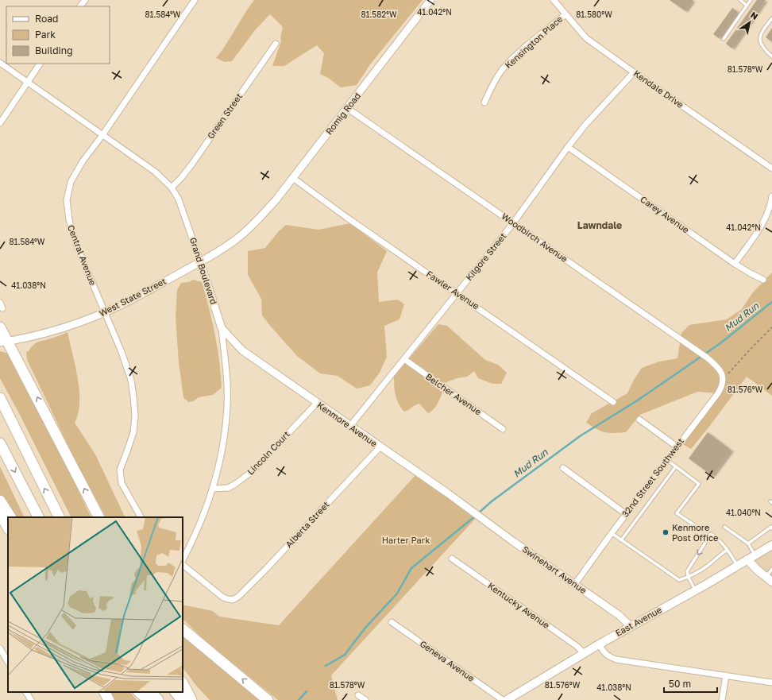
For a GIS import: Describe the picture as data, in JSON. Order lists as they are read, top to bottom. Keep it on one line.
{"streets":{"main road":["East Avenue"],"street":["Kensington Place","Kendale Drive","Romig Road","Green Street","Carey Avenue","Woodbirch Avenue","Central Avenue","Kilgore Street","Grand Boulevard","Fawler Avenue","West State Street","Belcher Avenue","Kenmore Avenue","Lincoln Court","32nd Street Southwest","Alberta Street","Swinehart Avenue","Kentucky Avenue","Geneva Avenue"]},"crossings":[["Kensington Place","Kendale Drive"],["Kendale Drive","Kilgore Street"],["Romig Road","Woodbirch Avenue"],["Romig Road","Fawler Avenue"],["Romig Road","West State Street"],["Green Street","Grand Boulevard"],["Carey Avenue","Kilgore Street"],["Woodbirch Avenue","Kilgore Street"],["Woodbirch Avenue","32nd Street Southwest"],["Central Avenue","Grand Boulevard"],["Central Avenue","West State Street"],["Kilgore Street","Fawler Avenue"],["Kilgore Street","Belcher Avenue"],["Kilgore Street","Kenmore Avenue"],["Grand Boulevard","West State Street"],["Grand Boulevard","Kenmore Avenue"],["Grand Boulevard","Lincoln Court"],["Kenmore Avenue","Lincoln Court"],["Kenmore Avenue","Alberta Street"],["Kenmore Avenue","Swinehart Avenue"],["32nd Street Southwest","Swinehart Avenue"],["Swinehart Avenue","East Avenue"],["Kentucky Avenue","East Avenue"]],"districts":["Lawndale"],"water":["Mud Run"],"parks":["Harter Park"],"places":["Kenmore Post Office"],"legend":["Road","Park","Building"],"scale_bar":"50 m","north":"top right","coordinates":["41.042°N","81.584°W","81.582°W","81.580°W","81.578°W","41.038°N","81.576°W","41.040°N"]}
